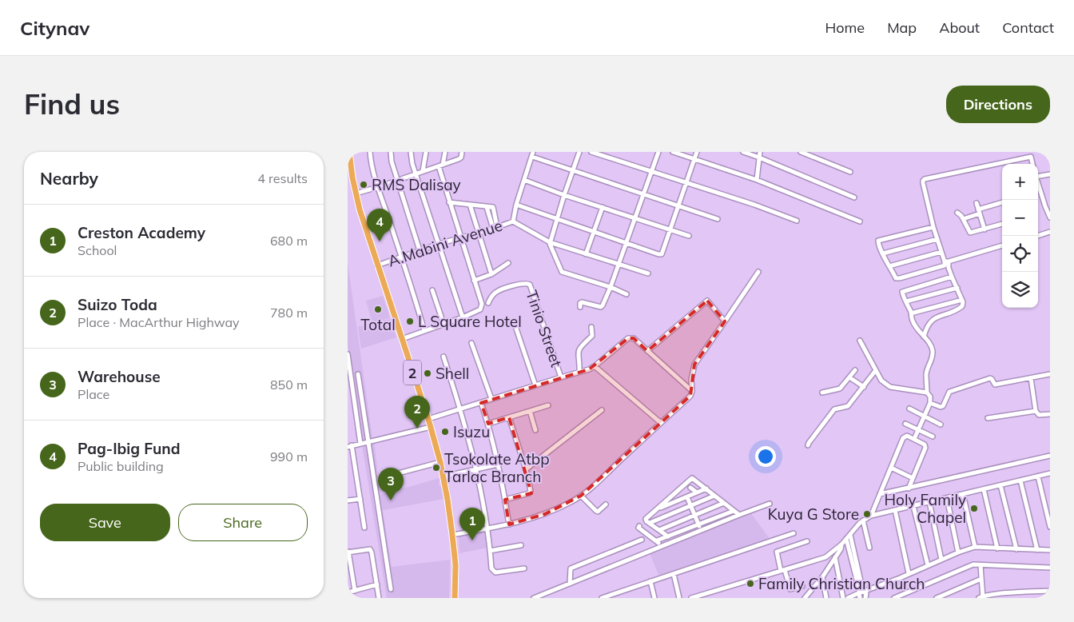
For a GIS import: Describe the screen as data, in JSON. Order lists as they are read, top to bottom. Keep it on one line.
{"streets":{"highway":["2"],"street":["A.Mabini Avenue","Tinio Street"]},"crossings":[["A.Mabini Avenue","2"],["Tinio Street","2"]],"places":["RMS Dalisay","Total","L Square Hotel","Shell","Isuzu","Tsokolate Atbp Tarlac Branch","Holy Family Chapel","Kuya G Store","Family Christian Church"],"page":{"header":"Citynav","nav":["Home","Map","About","Contact"],"buttons":["Directions",["Save","Share"]],"title":"Find us","heading":["Nearby","4 results"],"map_buttons":["+","−"],"list":[{"mark":"1","name":"Creston Academy","note":"School","value":"680 m"},{"mark":"2","name":"Suizo Toda","note":"Place · MacArthur Highway","value":"780 m"},{"mark":"3","name":"Warehouse","note":"Place","value":"850 m"},{"mark":"4","name":"Pag-Ibig Fund","note":"Public building","value":"990 m"}],"pins":["4","2","3","1"]}}
